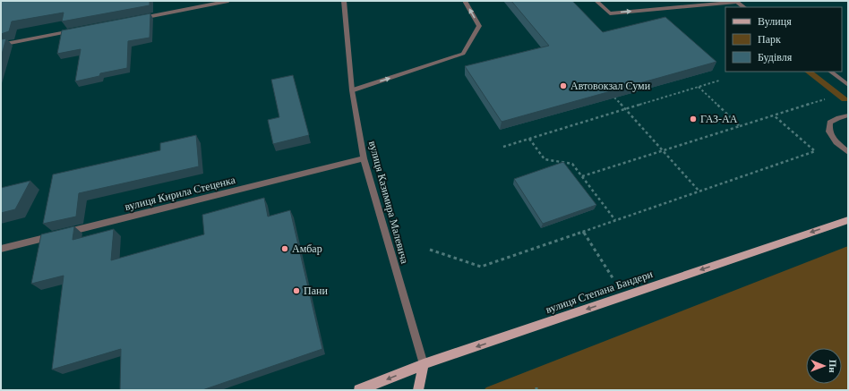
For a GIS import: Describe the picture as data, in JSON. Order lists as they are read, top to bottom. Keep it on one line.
{"streets":{"main road":["вулиця Степана Бандери"],"street":["вулиця Кирила Стеценка","вулиця Казимира Малевича"]},"crossings":[["вулиця Кирила Стеценка","вулиця Казимира Малевича"],["вулиця Казимира Малевича","вулиця Степана Бандери"]],"one_way":["вулиця Степана Бандери"],"places":["Автовокзал Суми","ГАЗ-АА","Амбар","Пани"],"legend":["Вулиця","Парк","Будівля"],"north":"right"}
